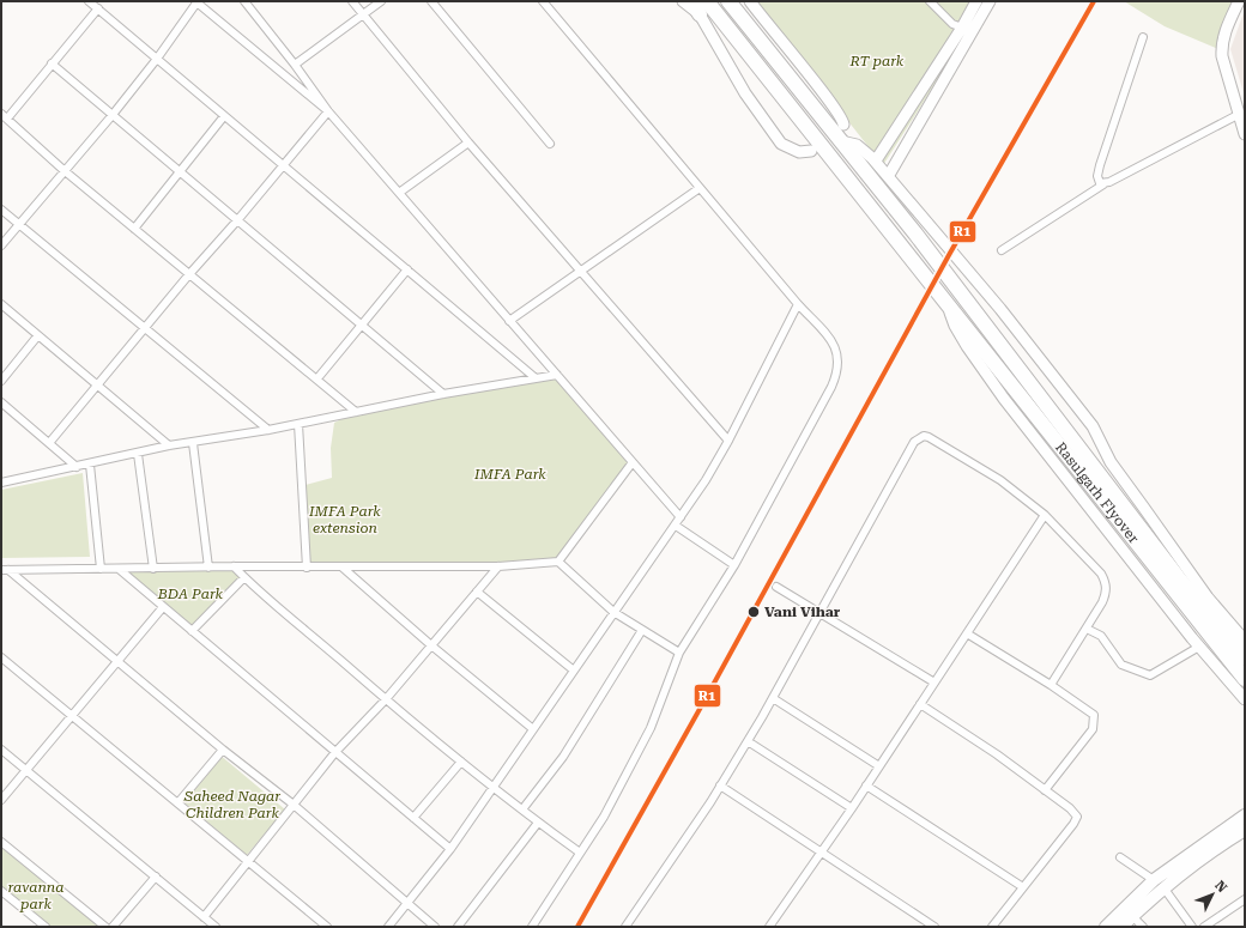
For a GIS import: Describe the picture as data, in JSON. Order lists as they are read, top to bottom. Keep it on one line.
{"streets":{"highway":["Rasulgarh Flyover"]},"parks":["RT park","IMFA Park","IMFA Park extension","BDA Park","Saheed Nagar Children Park","ravanna park"],"places":["Vani Vihar"],"lines":["transit line R1"],"north":"top right"}
